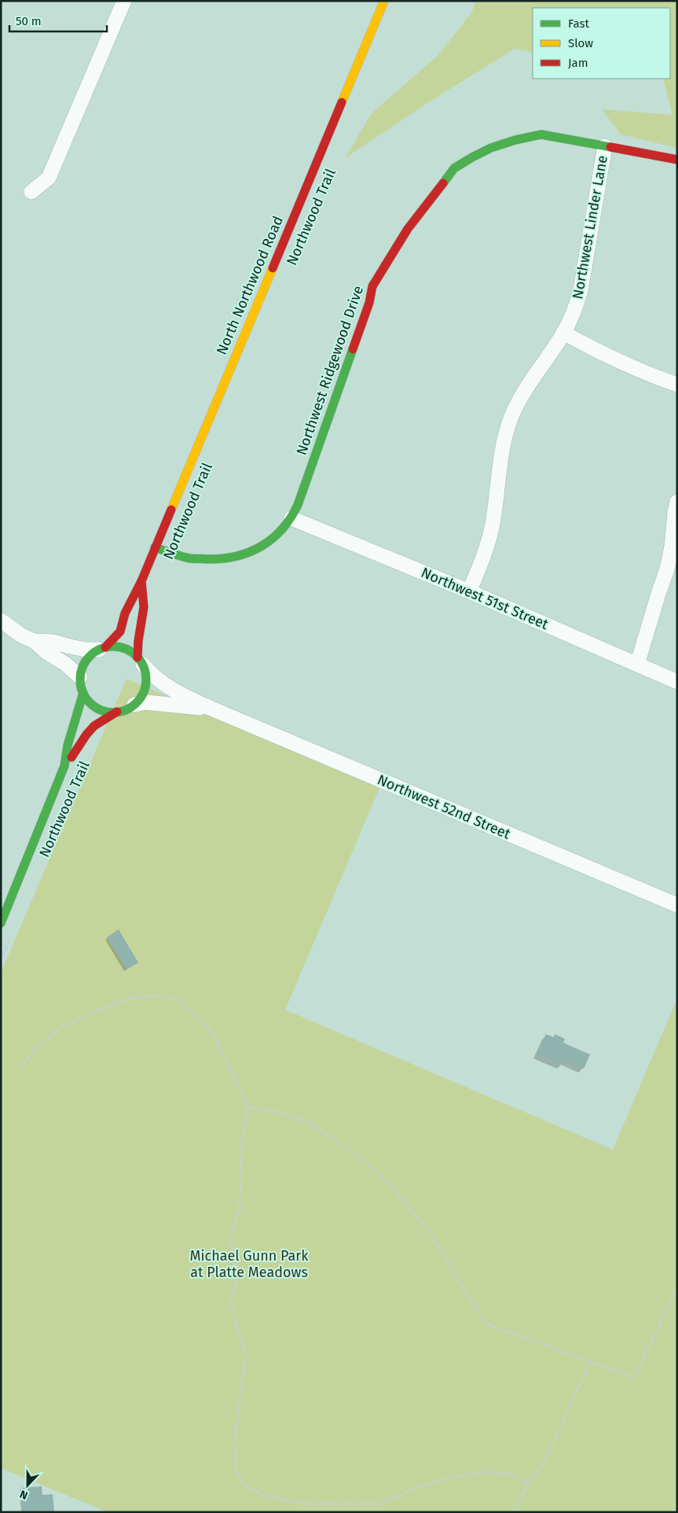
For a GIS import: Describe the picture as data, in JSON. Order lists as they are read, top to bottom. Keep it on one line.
{"streets":{"street":["Northwest Linder Lane","North Northwood Road","Northwest Ridgewood Drive","Northwest 51st Street","Northwest 52nd Street"]},"crossings":[["Northwest Linder Lane","Northwest Ridgewood Drive"],["Northwest Linder Lane","Northwest 51st Street"],["North Northwood Road","Northwest Ridgewood Drive"],["North Northwood Road","Northwest 52nd Street"],["Northwest Ridgewood Drive","Northwest 51st Street"]],"parks":["Michael Gunn Park at Platte Meadows"],"legend":["Fast","Slow","Jam"],"scale_bar":"50 m","north":"bottom"}
